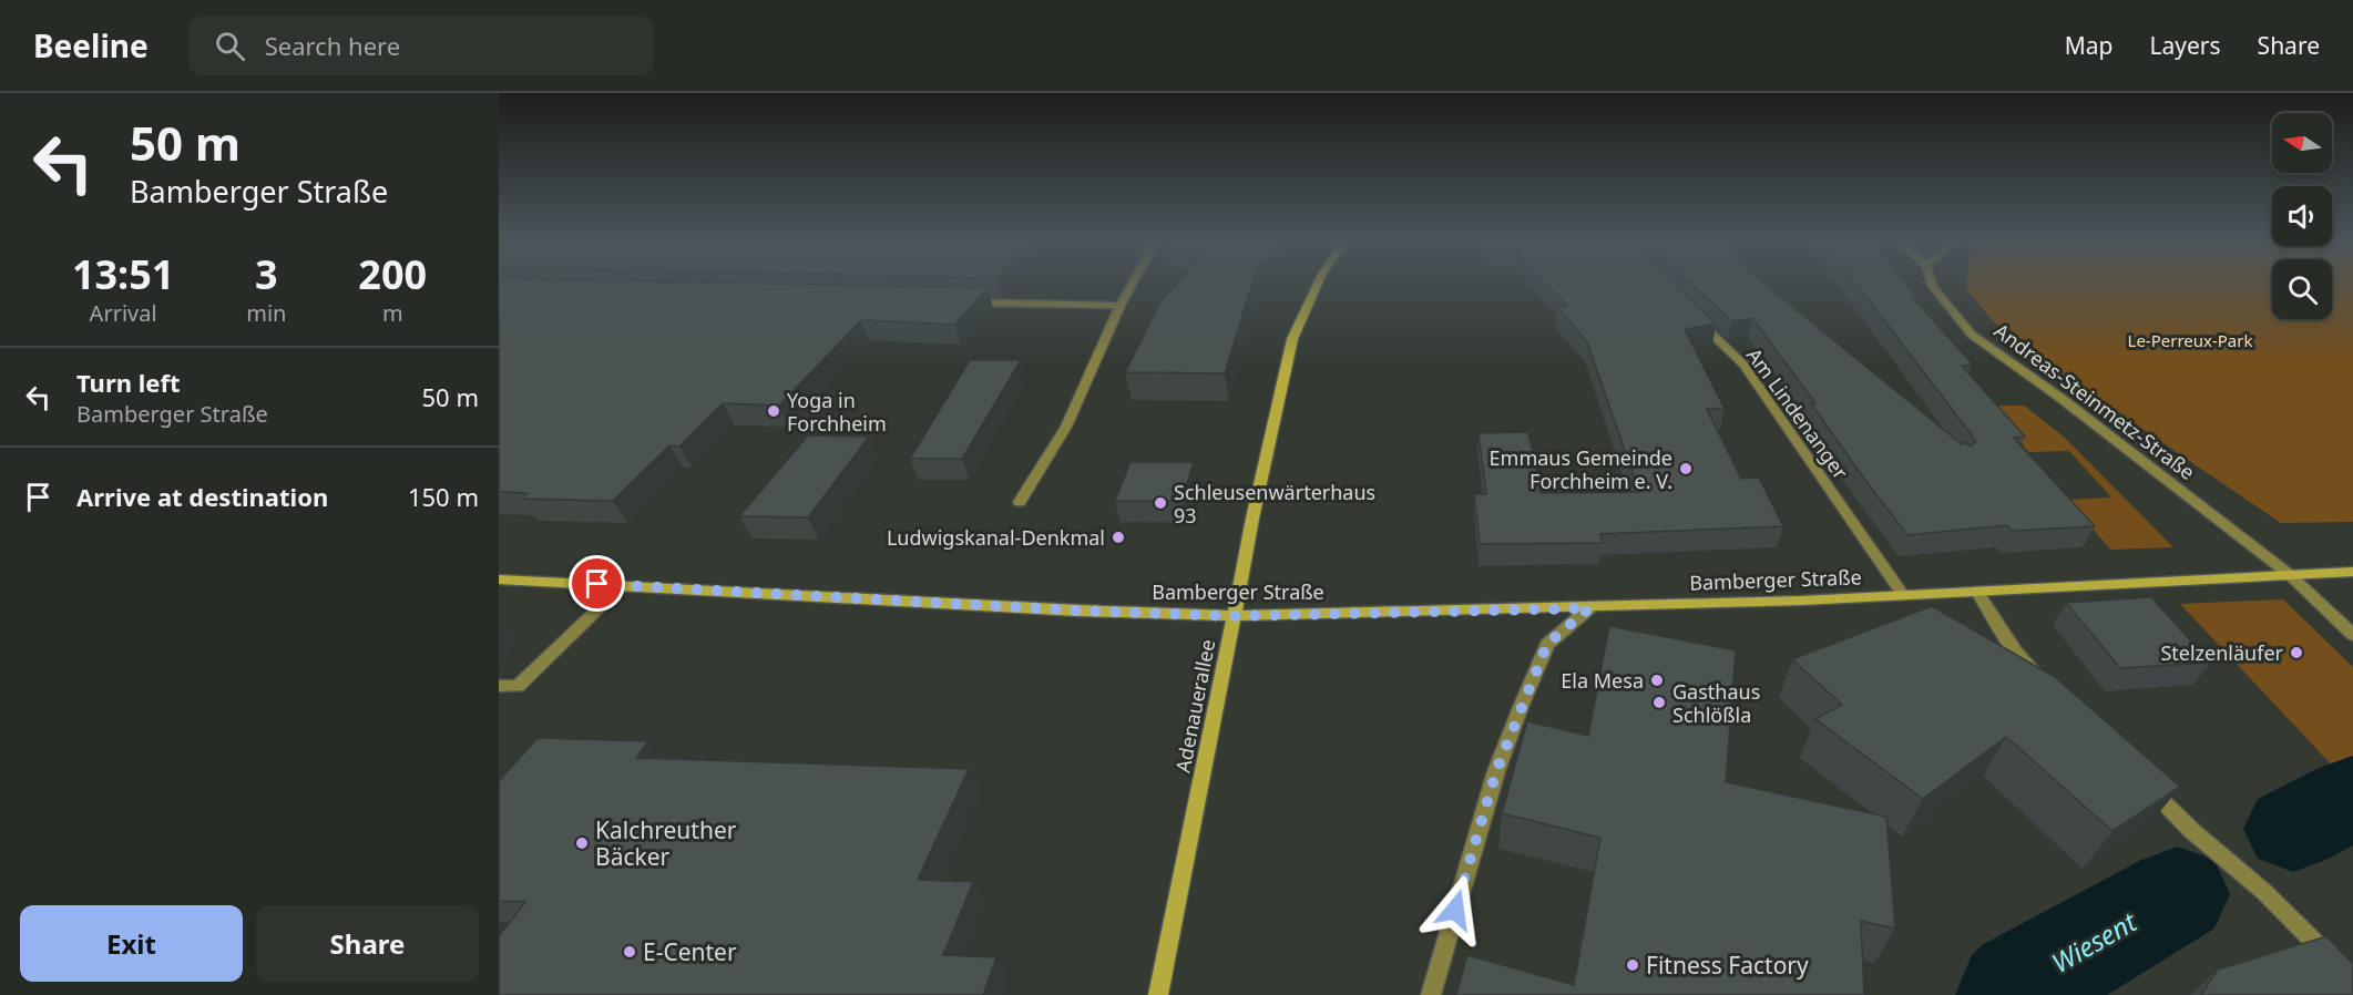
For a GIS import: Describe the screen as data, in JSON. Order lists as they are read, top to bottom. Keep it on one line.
{"streets":{"main road":["Bamberger Straße","Adenauerallee"],"street":["Andreas-Steinmetz-Straße","Am Lindenanger"]},"crossings":[["Andreas-Steinmetz-Straße","Bamberger Straße"],["Am Lindenanger","Bamberger Straße"],["Bamberger Straße","Adenauerallee"]],"water":["Wiesent"],"parks":["Le-Perreux-Park"],"places":["Yoga in Forchheim","Emmaus Gemeinde Forchheim e. V.","Schleusenwärterhaus 93","Ludwigskanal-Denkmal","Stelzenläufer","Ela Mesa","Gasthaus Schlößla","Kalchreuther Bäcker","E-Center","Fitness Factory"],"north":"left","page":{"header":"Beeline","search":"Search here","nav":["Map","Layers","Share"],"turn":["50 m","Bamberger Straße"],"eta":["13:51","Arrival","3","min","200","m"],"list":[{"name":"Turn left","note":"Bamberger Straße","value":"50 m"},{"name":"Arrive at destination","value":"150 m"}],"buttons":["Exit","Share"]}}
